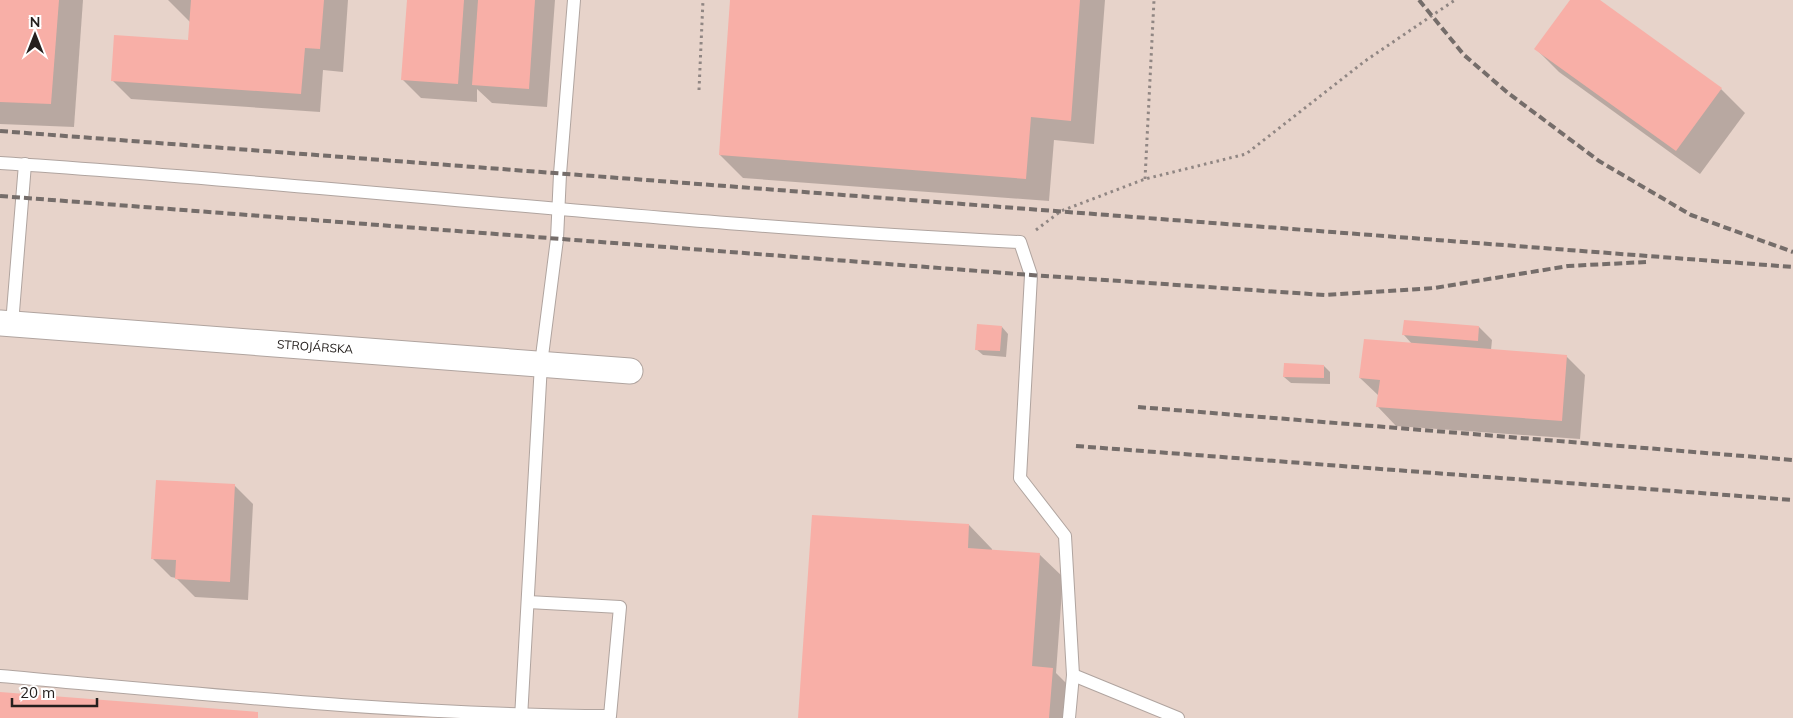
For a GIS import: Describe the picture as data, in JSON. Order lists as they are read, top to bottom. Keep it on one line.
{"streets":{"street":["STROJÁRSKA"]},"scale_bar":"20 m","north":"top"}
